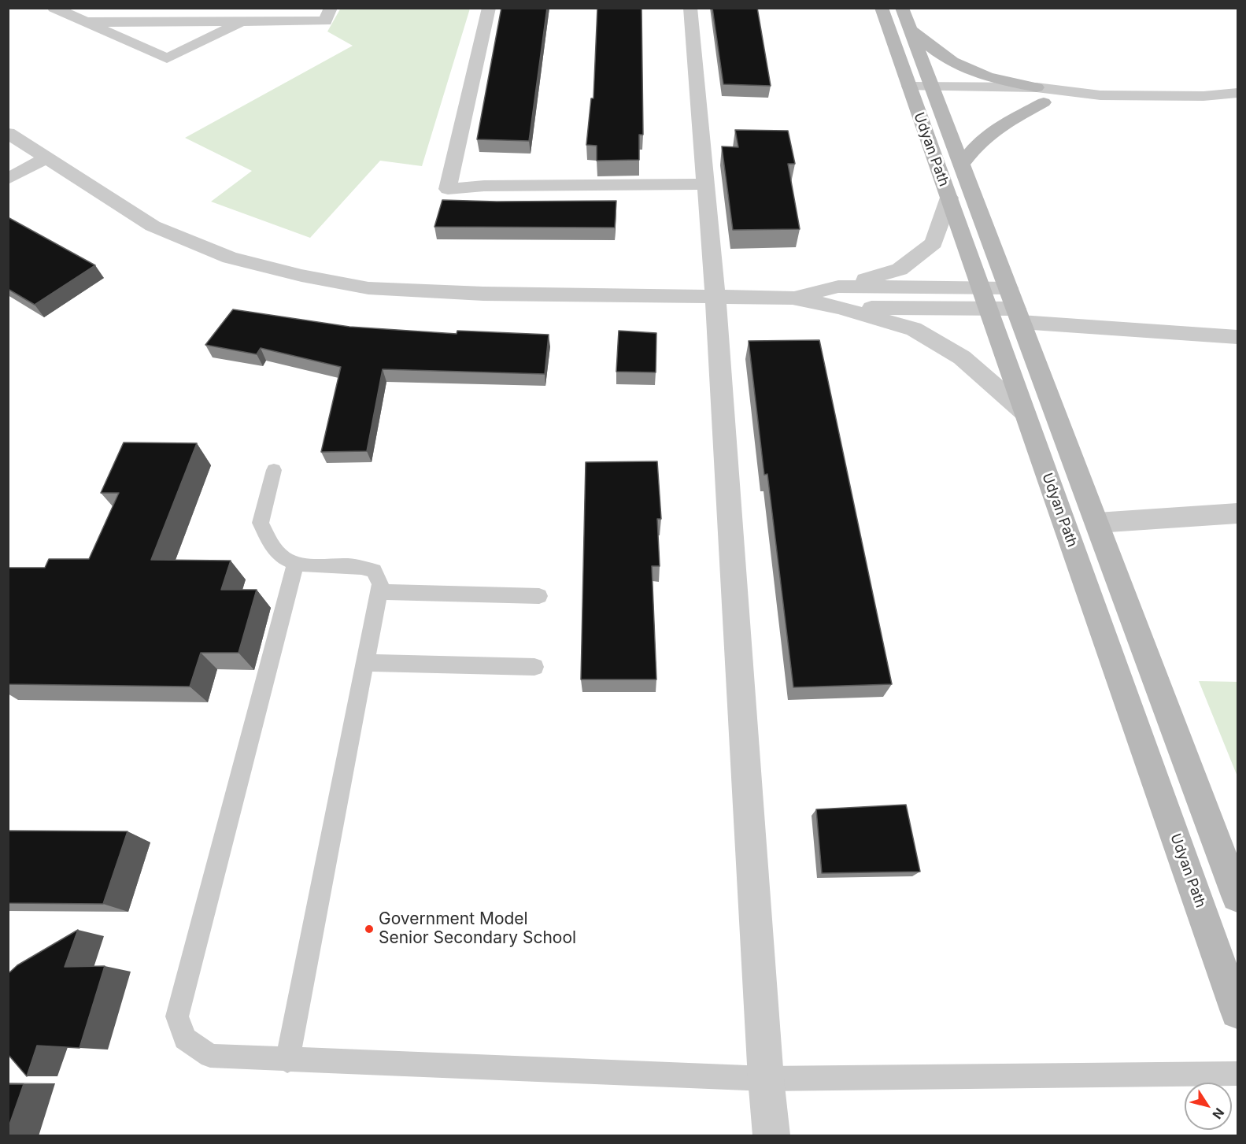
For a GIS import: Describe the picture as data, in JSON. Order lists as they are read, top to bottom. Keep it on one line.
{"streets":{"main road":["Udyan Path"]},"places":["Government Model Senior Secondary School"],"north":"bottom right"}
